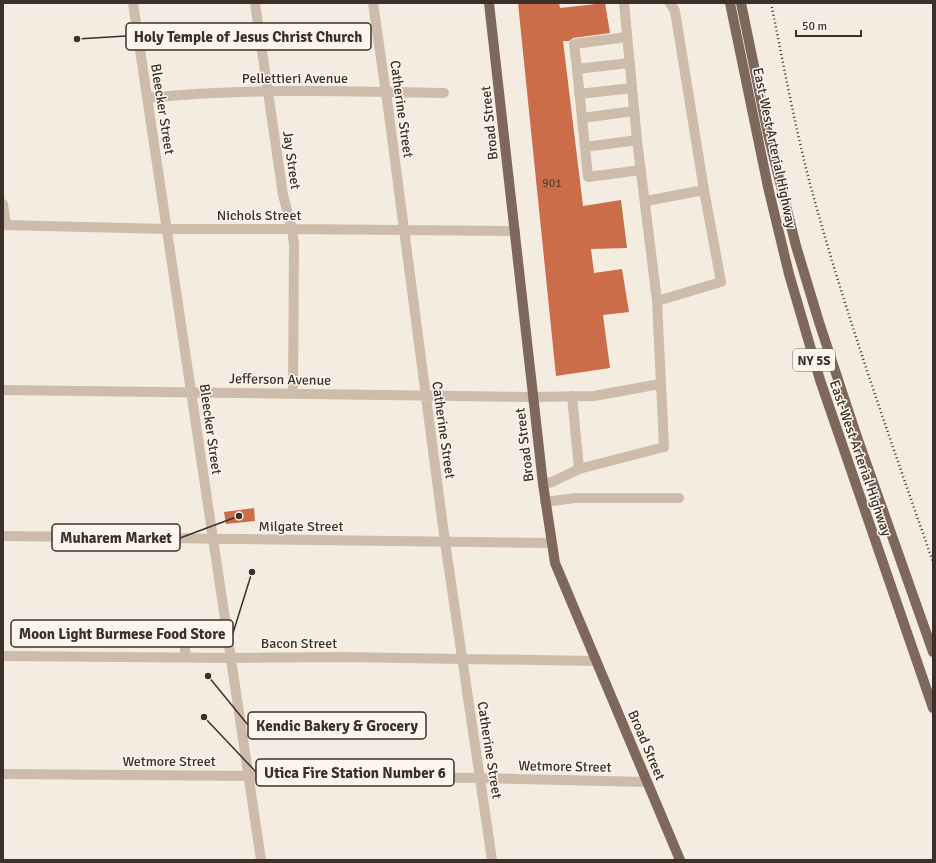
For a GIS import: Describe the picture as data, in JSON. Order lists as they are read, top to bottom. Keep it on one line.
{"streets":{"main road":["Broad Street","East-West Arterial Highway","NY 5S"],"street":["Pellettieri Avenue","Bleecker Street","Catherine Street","Jay Street","Nichols Street","Jefferson Avenue","Milgate Street","Bacon Street","Wetmore Street"]},"crossings":[["Pellettieri Avenue","Bleecker Street"],["Pellettieri Avenue","Catherine Street"],["Pellettieri Avenue","Jay Street"],["Bleecker Street","Nichols Street"],["Bleecker Street","Jefferson Avenue"],["Bleecker Street","Milgate Street"],["Bleecker Street","Bacon Street"],["Bleecker Street","Wetmore Street"],["Catherine Street","Nichols Street"],["Catherine Street","Jefferson Avenue"],["Catherine Street","Milgate Street"],["Catherine Street","Bacon Street"],["Catherine Street","Wetmore Street"],["Broad Street","Nichols Street"],["Broad Street","Jefferson Avenue"],["Broad Street","Milgate Street"],["Broad Street","Bacon Street"],["Broad Street","Wetmore Street"],["Jay Street","Nichols Street"],["Jay Street","Jefferson Avenue"]],"places":["Holy Temple of Jesus Christ Church","Muharem Market","Moon Light Burmese Food Store","Kendic Bakery & Grocery","Utica Fire Station Number 6"],"house_numbers":["901"],"scale_bar":"50 m"}
